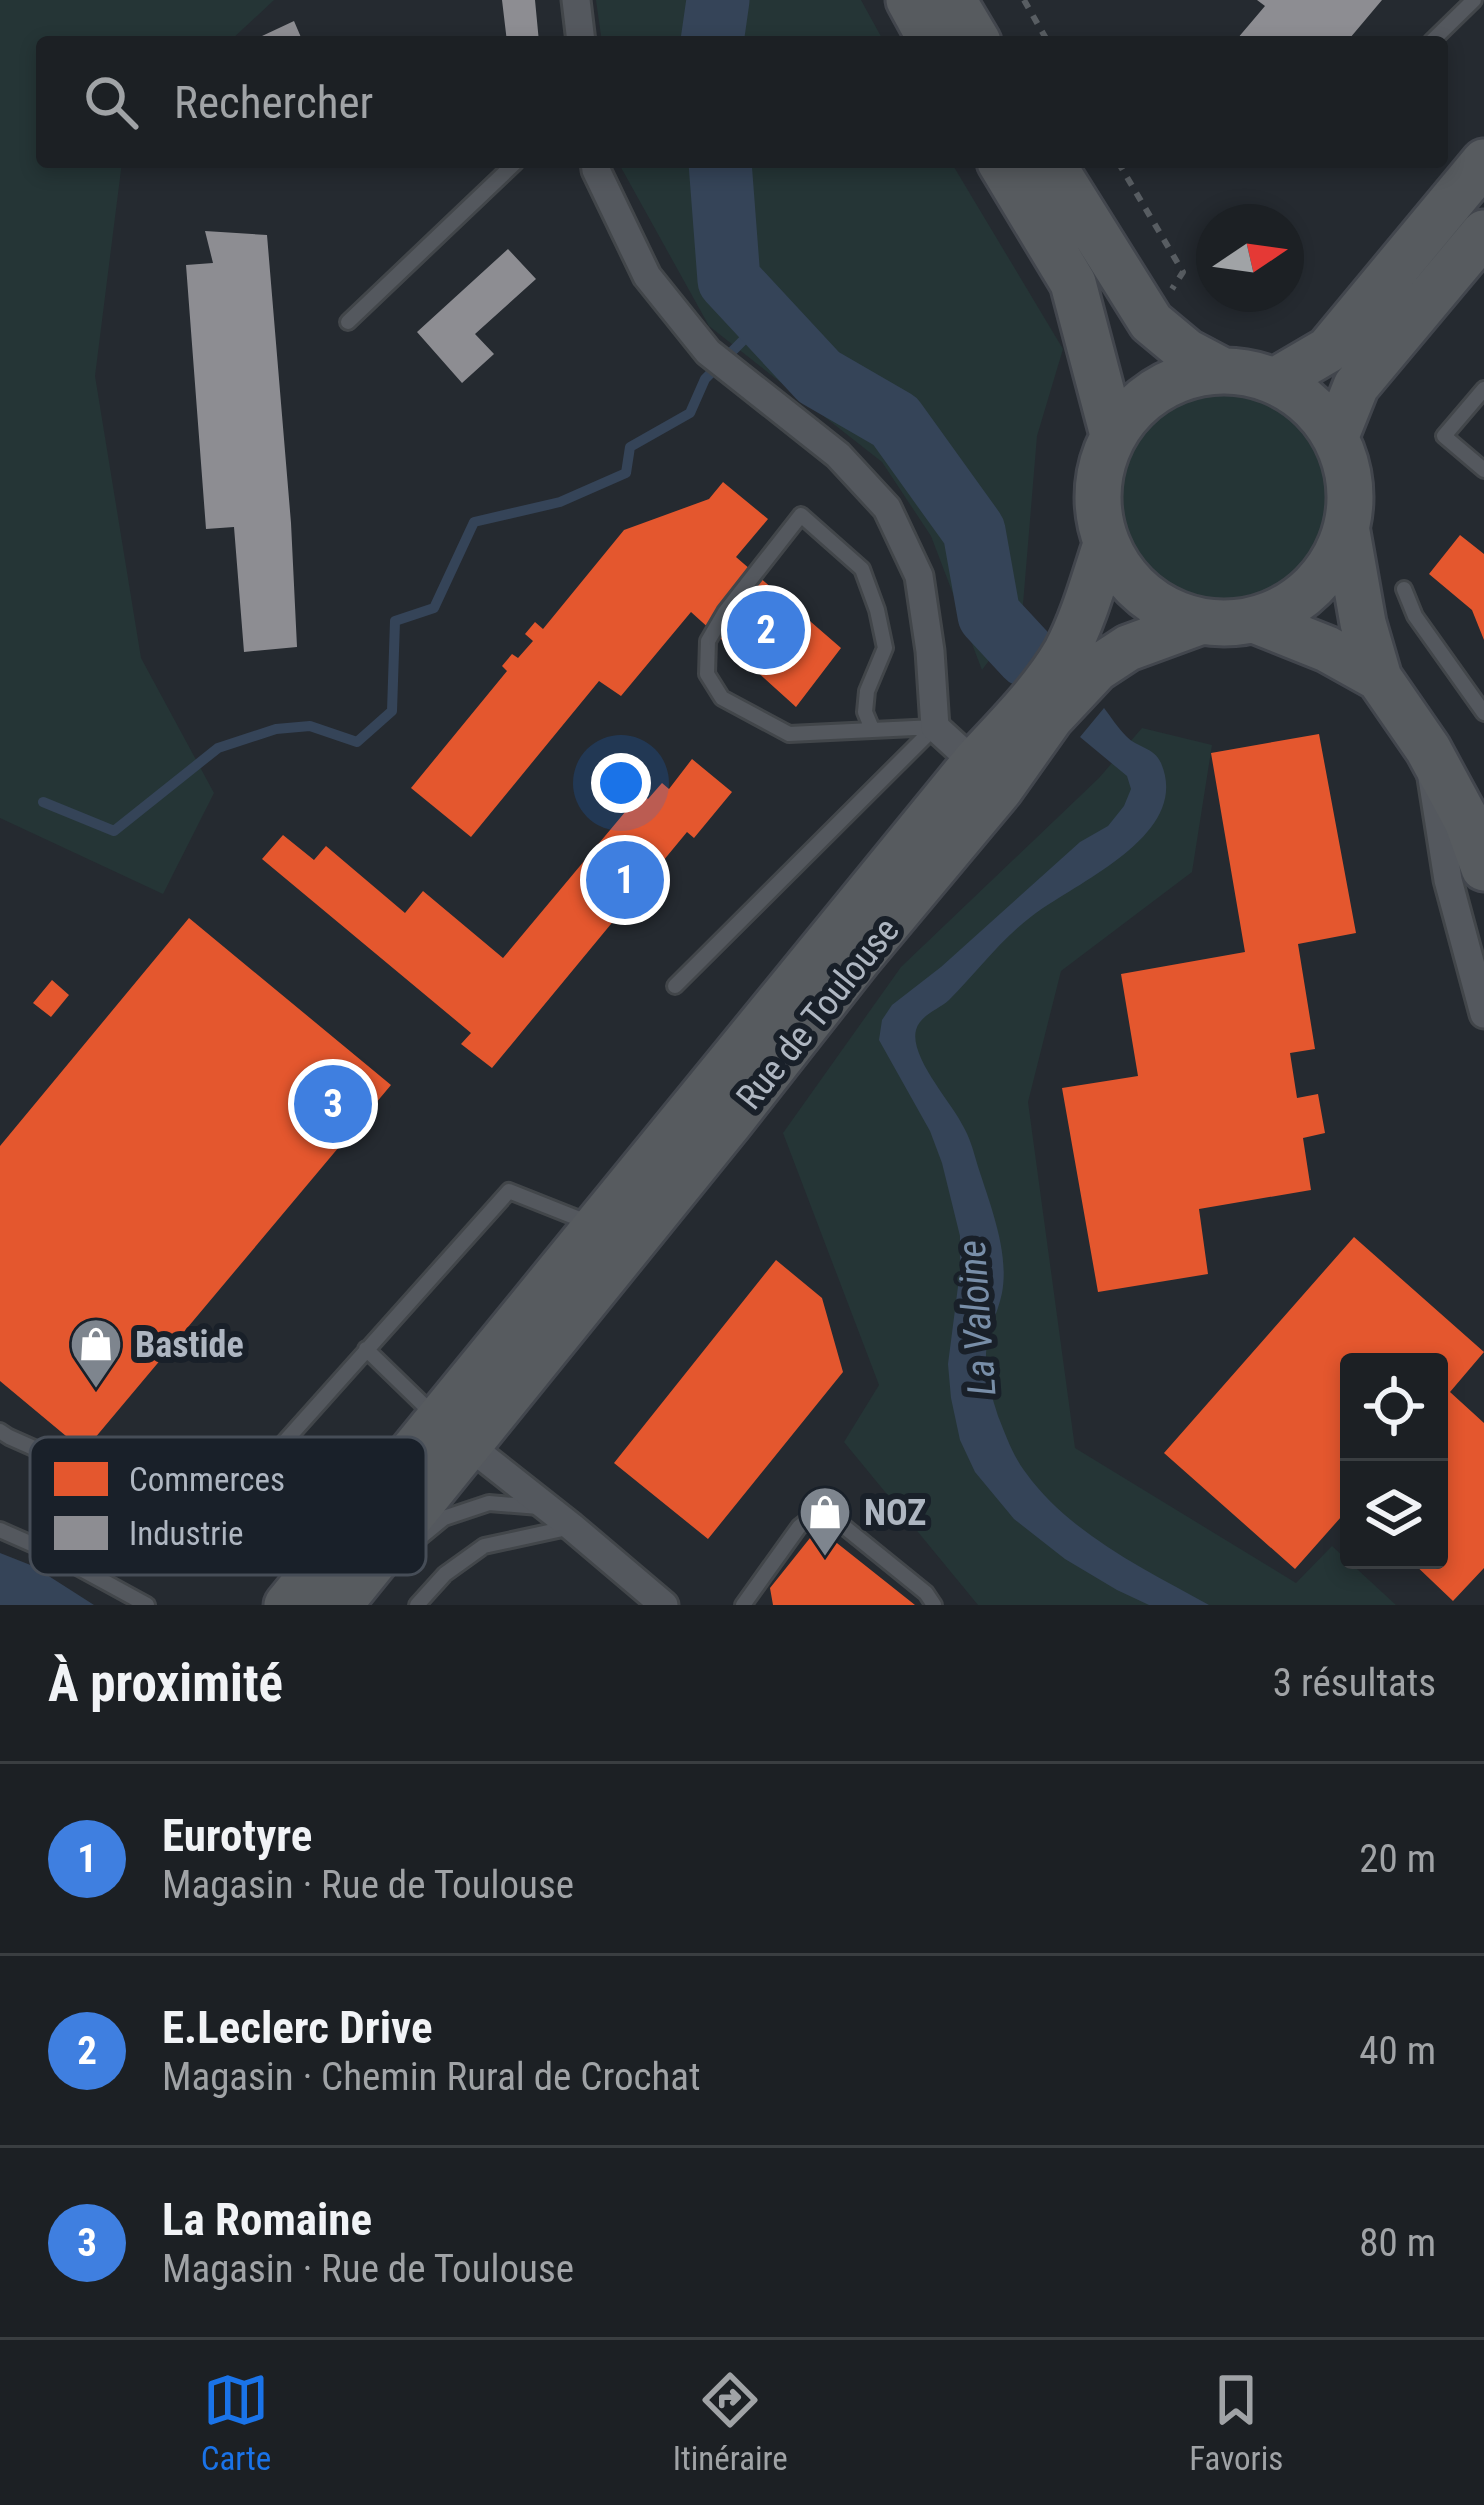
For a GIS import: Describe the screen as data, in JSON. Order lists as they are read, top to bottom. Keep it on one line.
{"streets":{"main road":["Rue de Toulouse"]},"water":["La Valoine"],"places":{"shop":["Bastide","NOZ"]},"legend":["Commerces","Industrie"],"north":"right","page":{"search":"Rechercher","pins":["2","1","3"],"heading":["À proximité","3 résultats"],"list":[{"mark":"1","name":"Eurotyre","note":"Magasin · Rue de Toulouse","value":"20 m"},{"mark":"2","name":"E.Leclerc Drive","note":"Magasin · Chemin Rural de Crochat","value":"40 m"},{"mark":"3","name":"La Romaine","note":"Magasin · Rue de Toulouse","value":"80 m"}],"nav":["Carte","Itinéraire","Favoris"]}}
